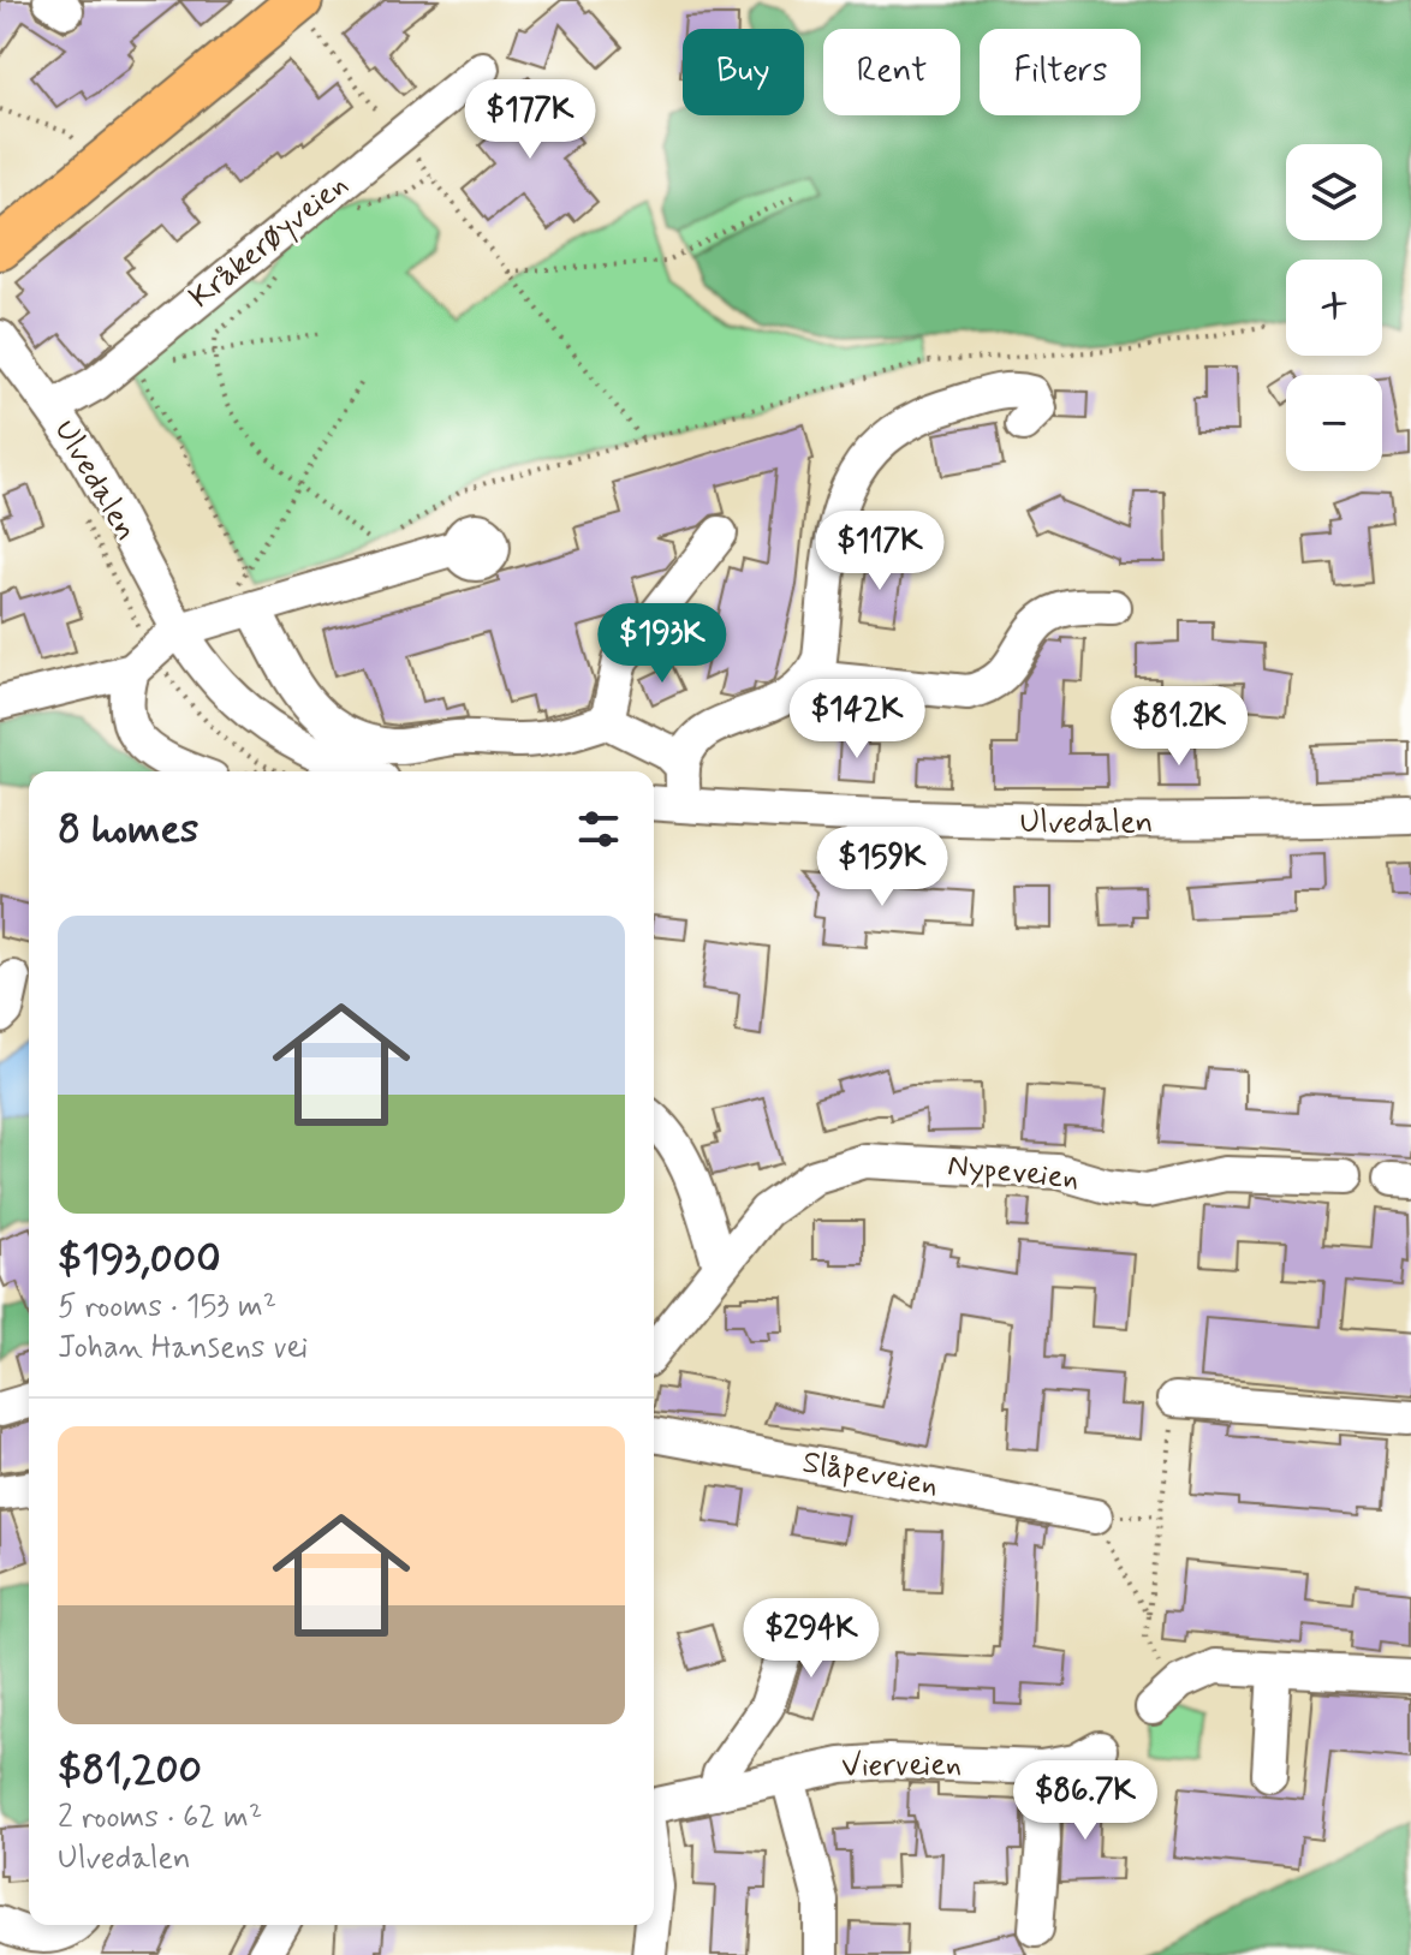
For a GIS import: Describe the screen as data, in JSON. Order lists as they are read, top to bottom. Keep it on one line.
{"streets":{"street":["Kråkerøyveien","Ulvedalen","Nypeveien","Slåpeveien","Vierveien"]},"crossings":[["Kråkerøyveien","Ulvedalen"]],"page":{"chip":["Buy","Rent","Filters"],"price":["$177K","$117K","$193K","$142K","$81.2K","$159K","$294K","$86.7K"],"map_buttons":["+","−"],"heading":"8 homes","list":[{"name":"$193,000","note":"5 rooms · 153 m² · Johan Hansens vei"},{"name":"$81,200","note":"2 rooms · 62 m² · Ulvedalen"}]}}
